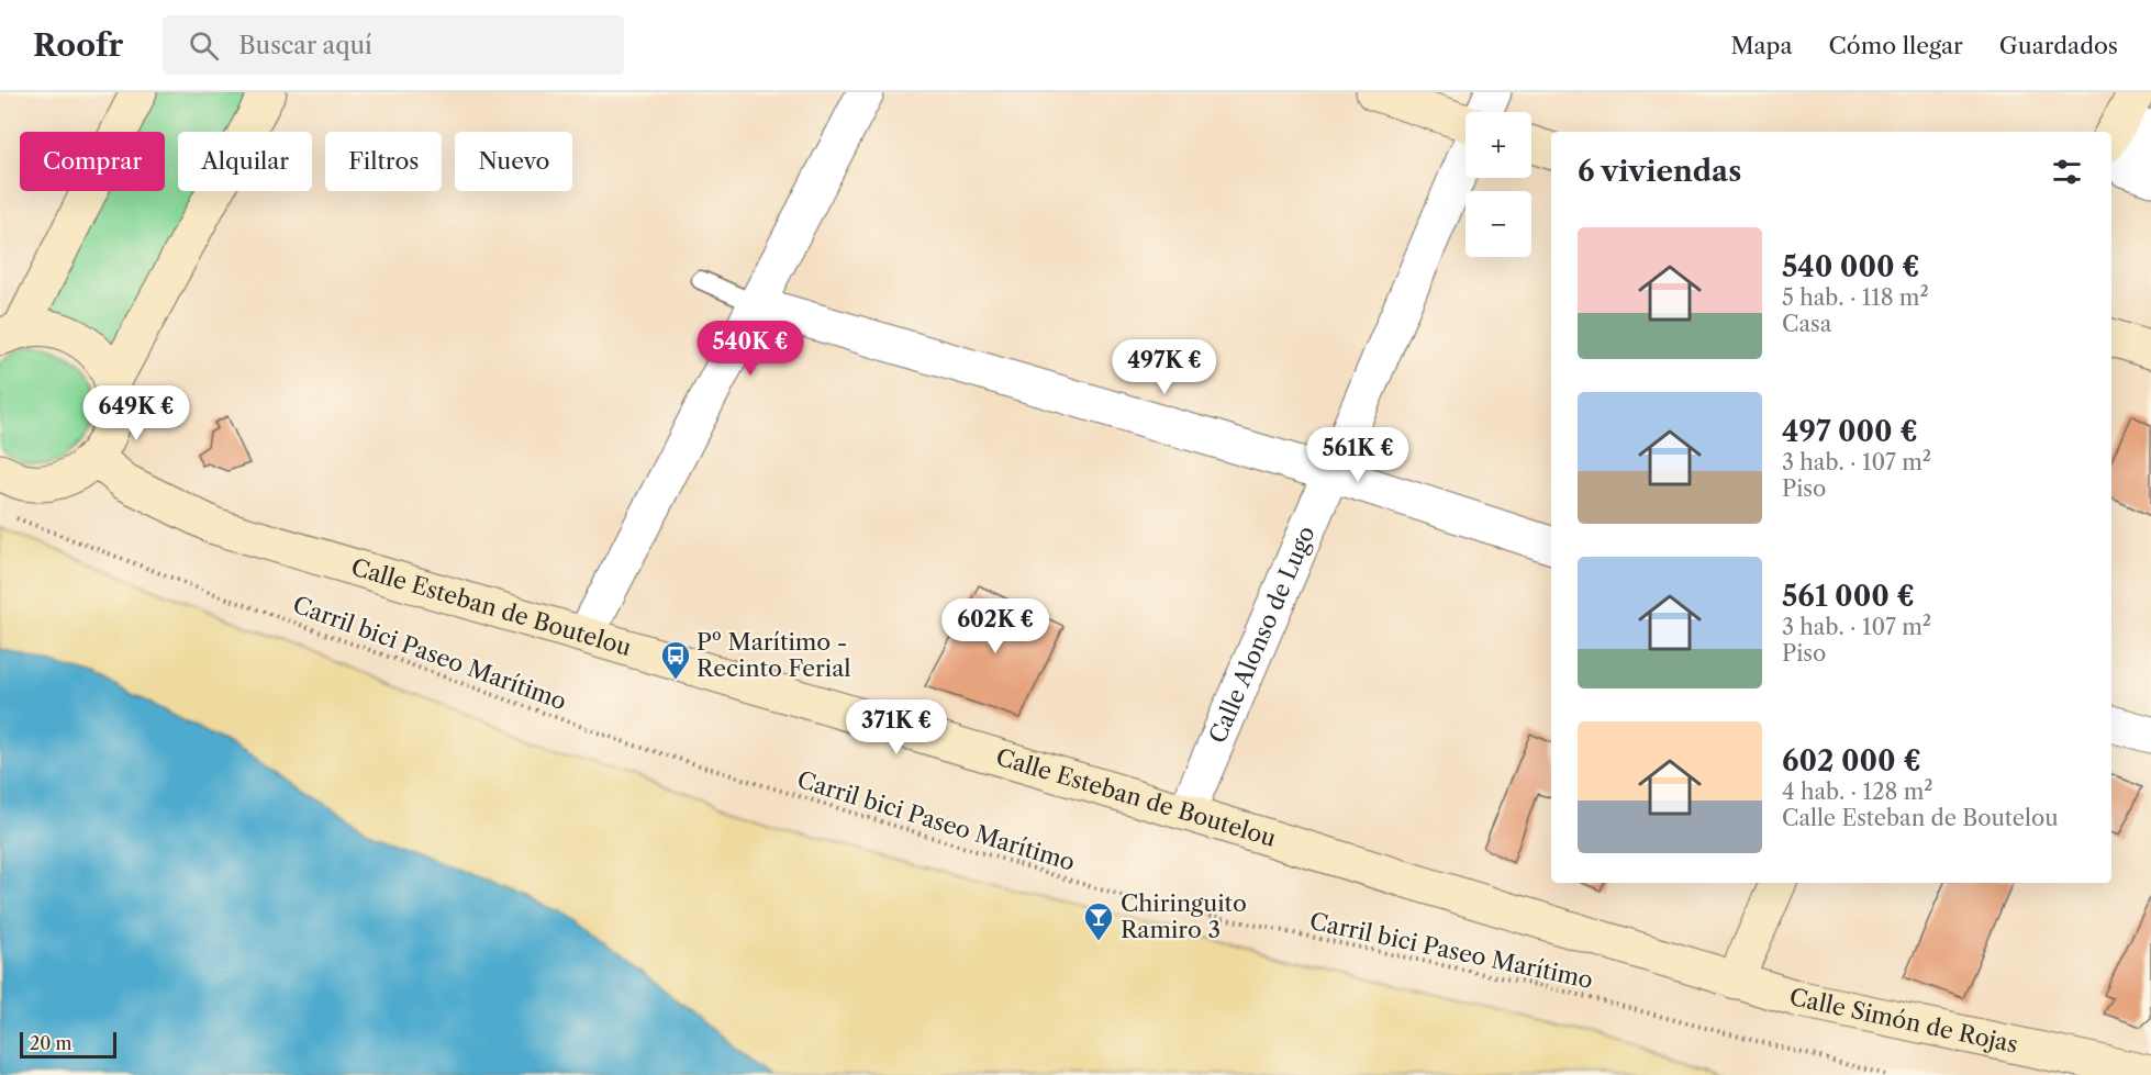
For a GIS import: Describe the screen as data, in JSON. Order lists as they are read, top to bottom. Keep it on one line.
{"streets":{"street":["Calle Esteban de Boutelou","Calle Alonso de Lugo","Calle Simón de Rojas"],"path":["Carril bici Paseo Marítimo"]},"crossings":[["Calle Esteban de Boutelou","Calle Alonso de Lugo"],["Calle Esteban de Boutelou","Calle Simón de Rojas"]],"places":{"bus stop":["Pº Marítimo - Recinto Ferial"],"bar":["Chiringuito Ramiro 3"]},"scale_bar":"20 m","page":{"header":"Roofr","search":"Buscar aquí","nav":["Mapa","Cómo llegar","Guardados"],"map_buttons":["+","−"],"chip":["Comprar","Alquilar","Filtros","Nuevo"],"heading":"6 viviendas","list":[{"name":"540 000 €","note":"5 hab. · 118 m² · Casa"},{"name":"497 000 €","note":"3 hab. · 107 m² · Piso"},{"name":"561 000 €","note":"3 hab. · 107 m² · Piso"},{"name":"602 000 €","note":"4 hab. · 128 m² · Calle Esteban de Boutelou"}],"price":["540K €","497K €","649K €","561K €","602K €","371K €"],"scale":"20 m"}}
